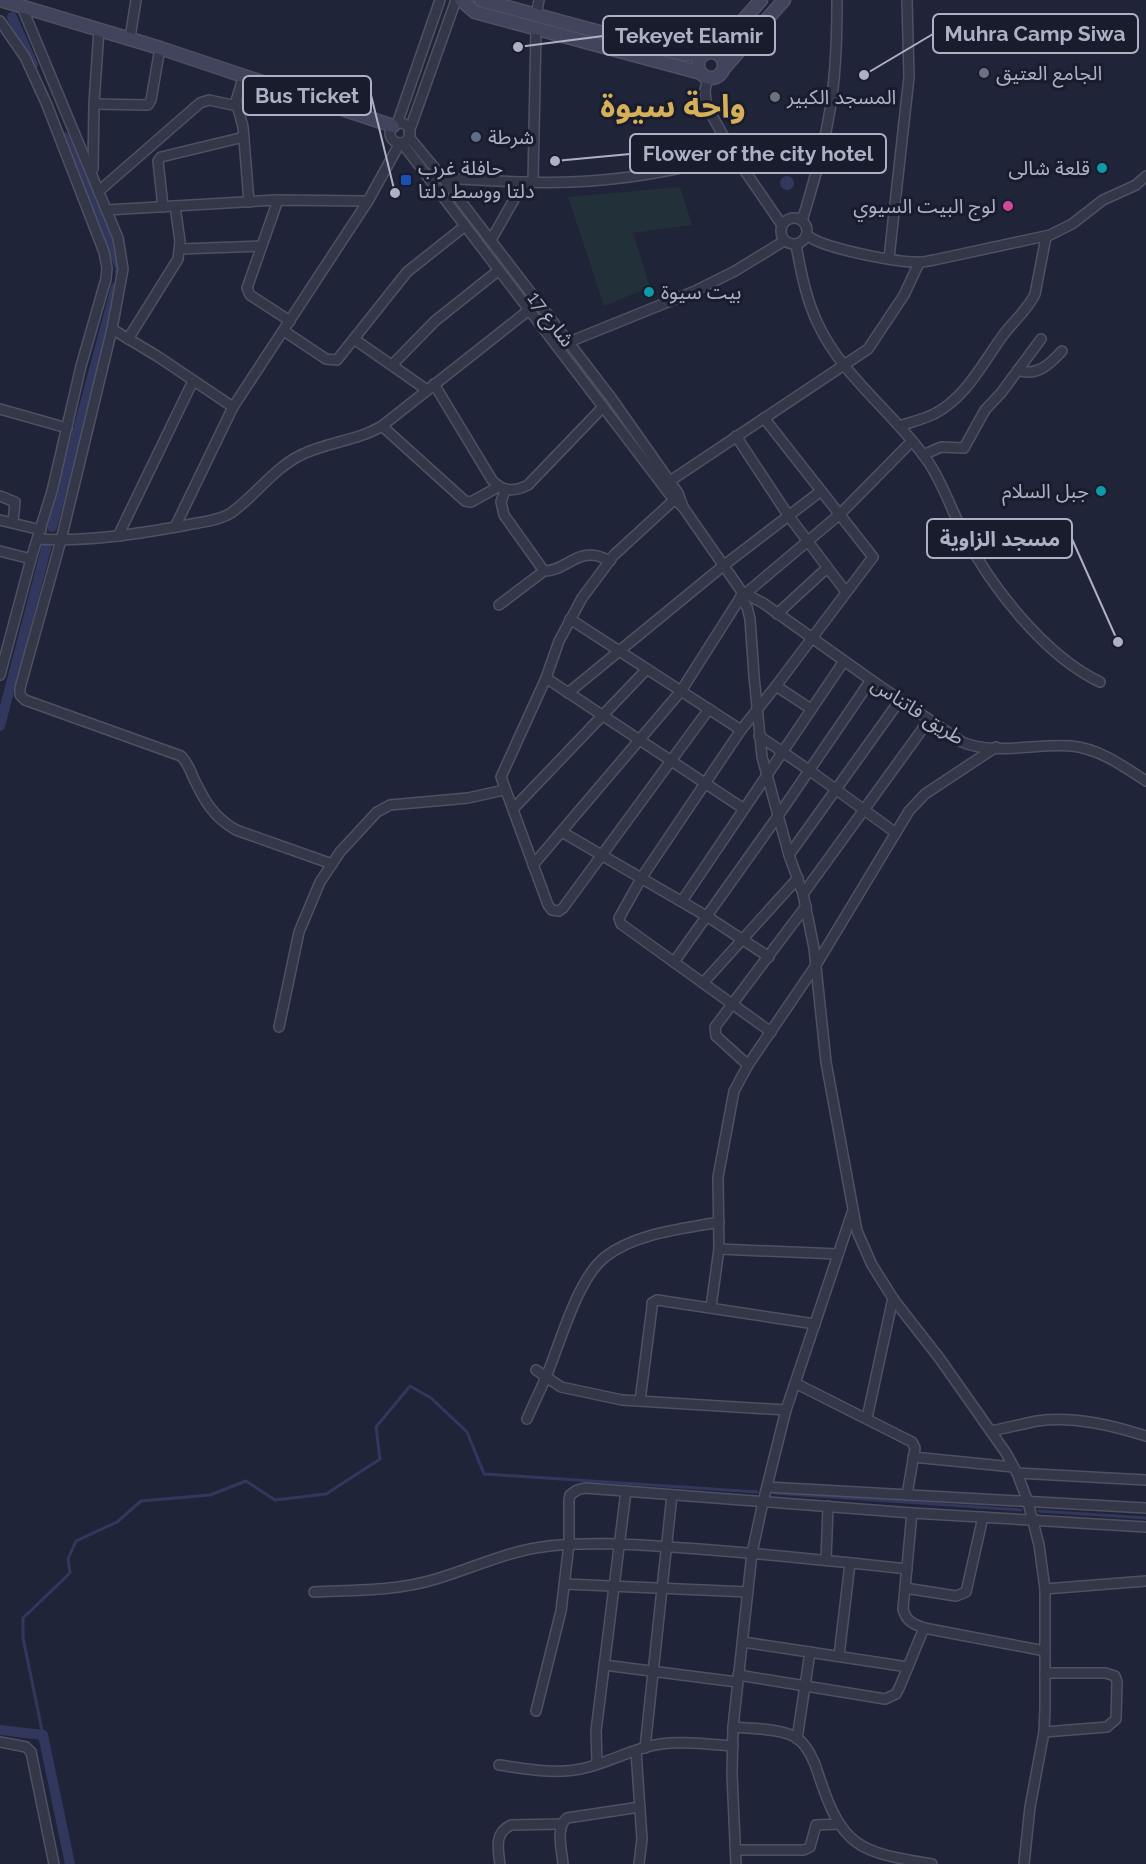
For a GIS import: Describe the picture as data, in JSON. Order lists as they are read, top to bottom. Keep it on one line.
{"streets":{"street":["شارع 17","طريق فاتناس"]},"crossings":[["شارع 17","طريق فاتناس"]],"districts":["واحة سيوة"],"places":{"other":["Tekeyet Elamir","الجامع العتيق","Muhra Camp Siwa","المسجد الكبير","شرطة","Flower of the city hotel","قلعة شالى","Bus Ticket","لوج البيت السيوي","بيت سيوة","جبل السلام","مسجد الزاوية"],"transit":["حافلة غرب دلتا ووسط دلتا"]}}
